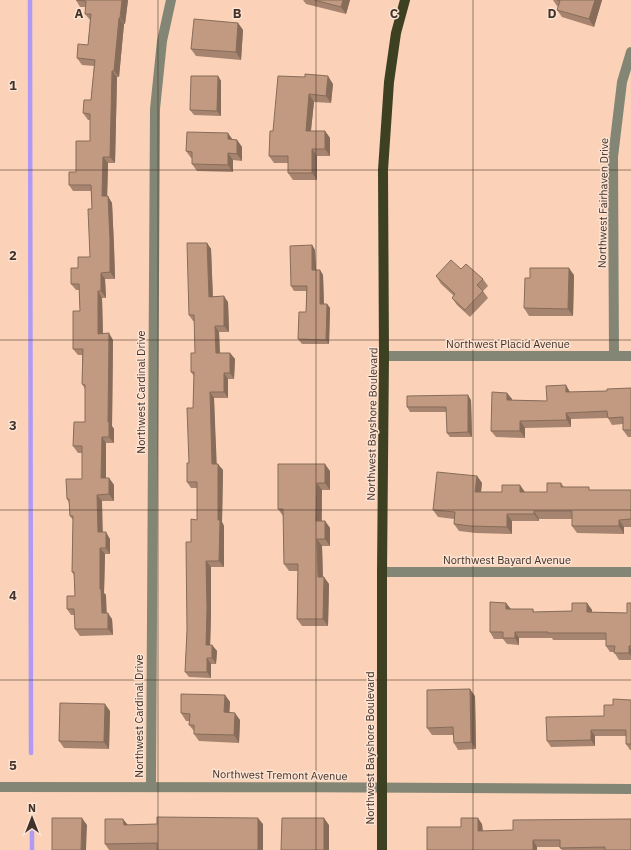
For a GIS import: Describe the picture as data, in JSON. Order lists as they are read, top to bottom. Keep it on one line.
{"streets":{"main road":["Northwest Bayshore Boulevard"],"street":["Northwest Fairhaven Drive","Northwest Placid Avenue","Northwest Cardinal Drive","Northwest Bayard Avenue","Northwest Tremont Avenue"]},"crossings":[["Northwest Fairhaven Drive","Northwest Placid Avenue"],["Northwest Placid Avenue","Northwest Bayshore Boulevard"],["Northwest Cardinal Drive","Northwest Tremont Avenue"],["Northwest Bayshore Boulevard","Northwest Bayard Avenue"],["Northwest Bayshore Boulevard","Northwest Tremont Avenue"]],"north":"top","grid":{"columns":["A","B","C","D"],"rows":["1","2","3","4","5"]}}
